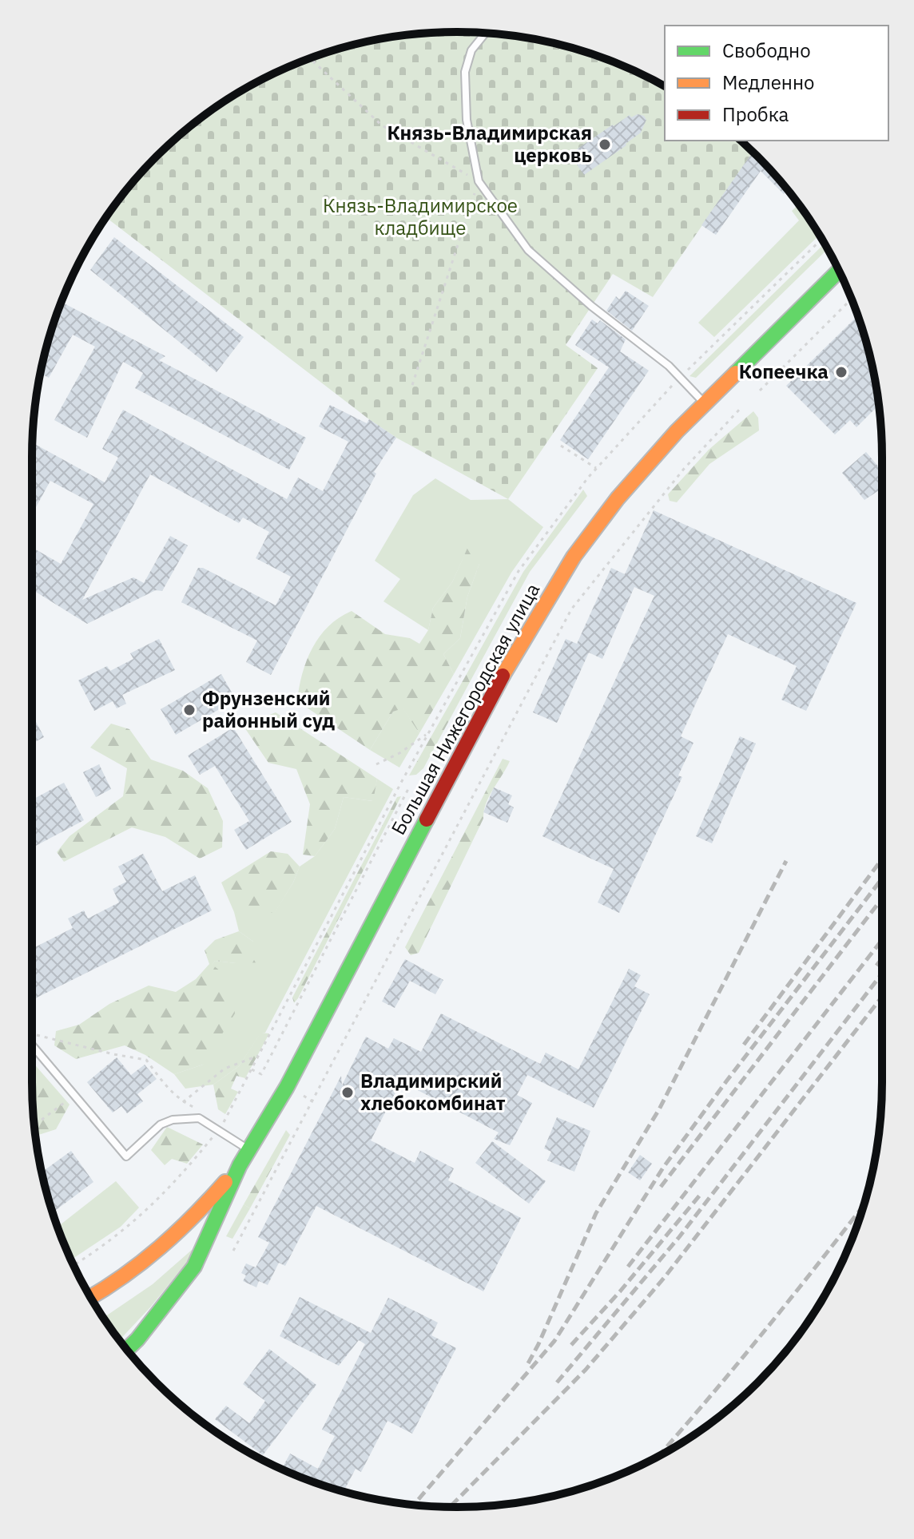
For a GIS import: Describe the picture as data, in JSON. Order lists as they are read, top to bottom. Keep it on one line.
{"streets":{"main road":["Большая Нижегородская улица"]},"parks":["Князь-Владимирское кладбище"],"places":["Князь-Владимирская церковь","Копеечка","Фрунзенский районный суд","Владимирский хлебокомбинат"],"legend":["Свободно","Медленно","Пробка"]}
